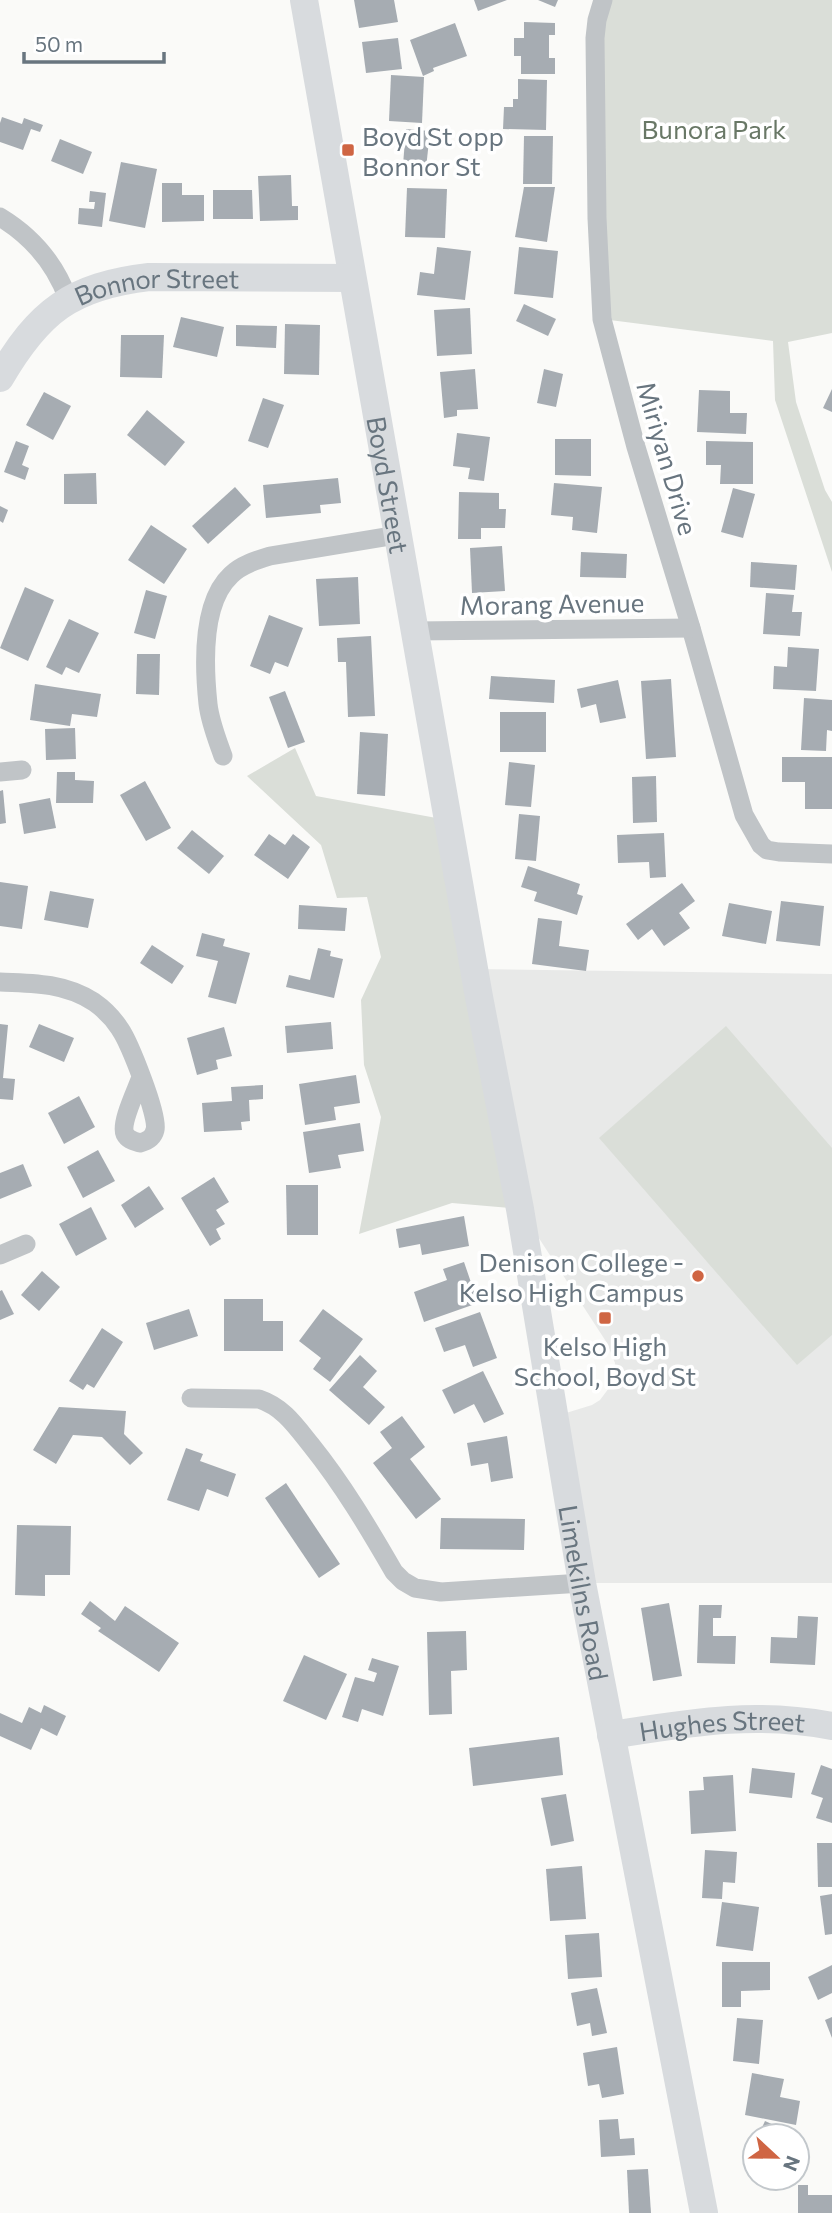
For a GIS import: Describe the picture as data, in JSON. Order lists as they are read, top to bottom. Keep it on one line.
{"streets":{"main road":["Bonnor Street","Boyd Street","Limekilns Road","Hughes Street"],"street":["Miriyan Drive","Morang Avenue"]},"crossings":[["Bonnor Street","Boyd Street"],["Miriyan Drive","Morang Avenue"],["Boyd Street","Morang Avenue"],["Boyd Street","Limekilns Road"],["Limekilns Road","Hughes Street"]],"parks":["Bunora Park"],"places":{"transit":["Boyd St opp Bonnor St","Kelso High School, Boyd St"],"other":["Denison College - Kelso High Campus"]},"scale_bar":"50 m","north":"right"}
